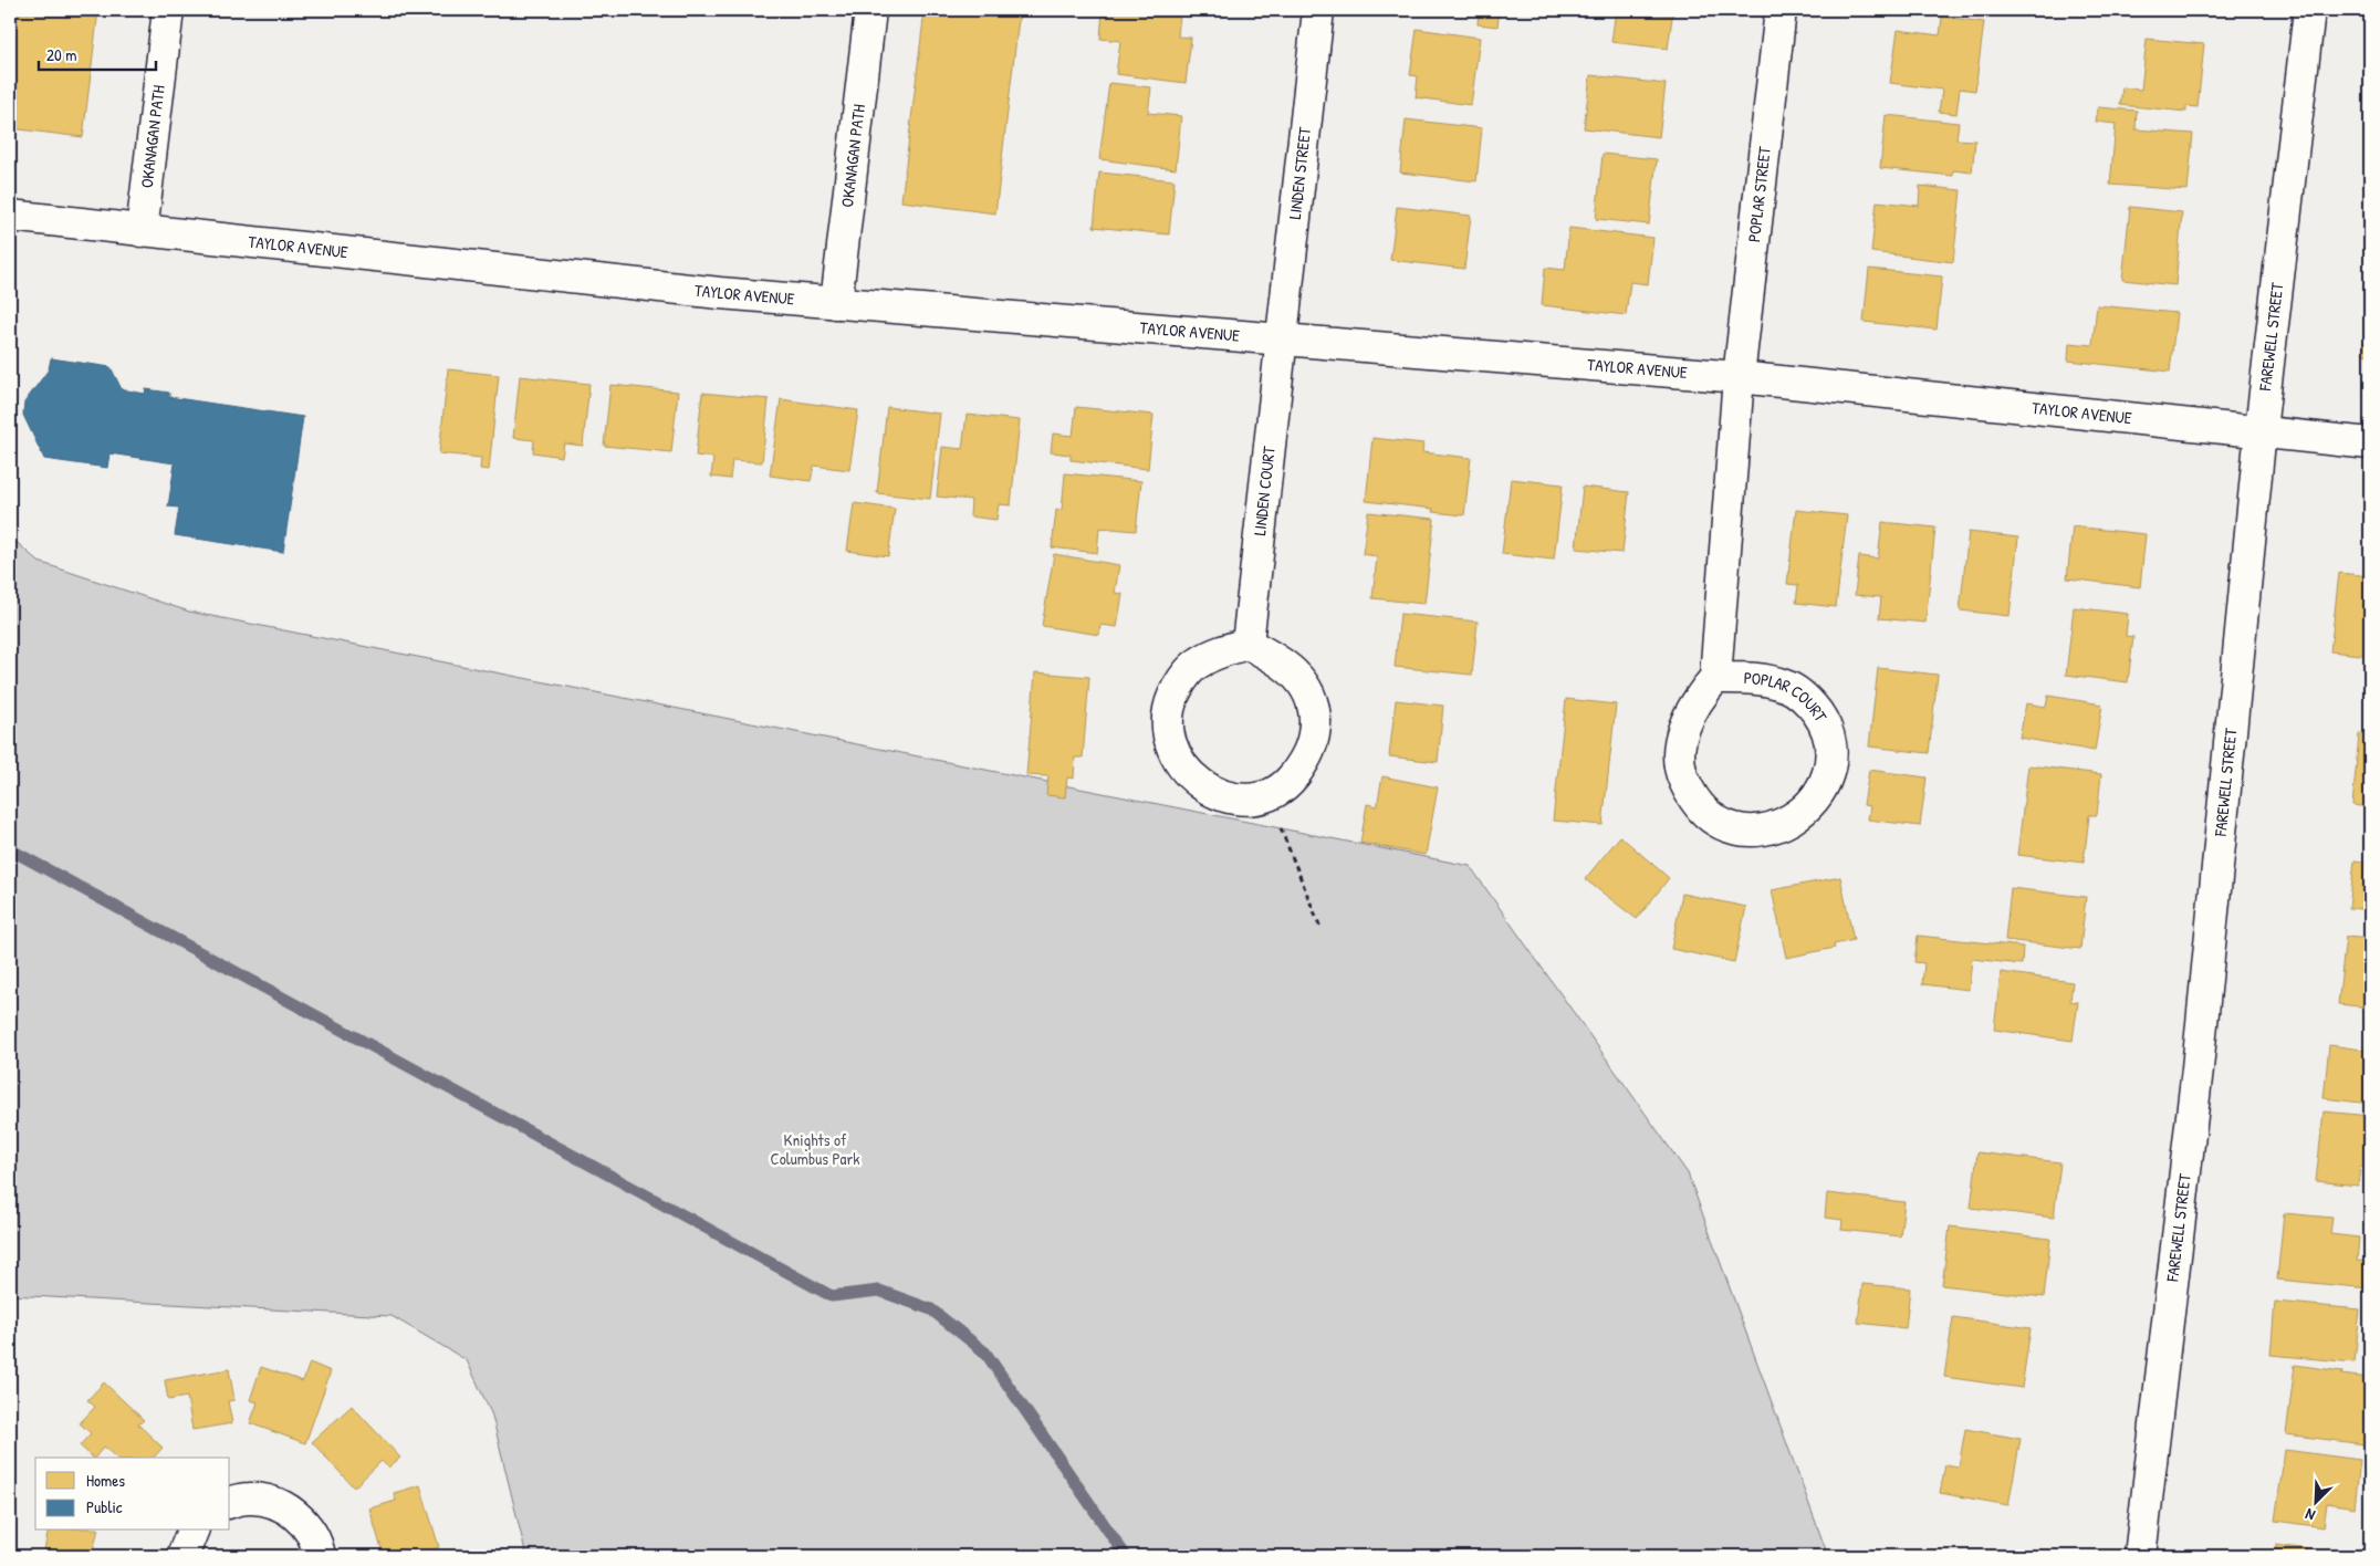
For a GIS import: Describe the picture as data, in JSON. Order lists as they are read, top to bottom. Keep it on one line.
{"streets":{"street":["OKANAGAN PATH","LINDEN STREET","POPLAR STREET","TAYLOR AVENUE","FAREWELL STREET","LINDEN COURT","POPLAR COURT"]},"crossings":[["OKANAGAN PATH","TAYLOR AVENUE"],["LINDEN STREET","TAYLOR AVENUE"],["LINDEN STREET","LINDEN COURT"],["POPLAR STREET","TAYLOR AVENUE"],["POPLAR STREET","POPLAR COURT"],["TAYLOR AVENUE","FAREWELL STREET"],["TAYLOR AVENUE","LINDEN COURT"],["TAYLOR AVENUE","POPLAR COURT"]],"parks":["Knights of Columbus Park"],"legend":["Homes","Public"],"scale_bar":"20 m","north":"bottom left"}
